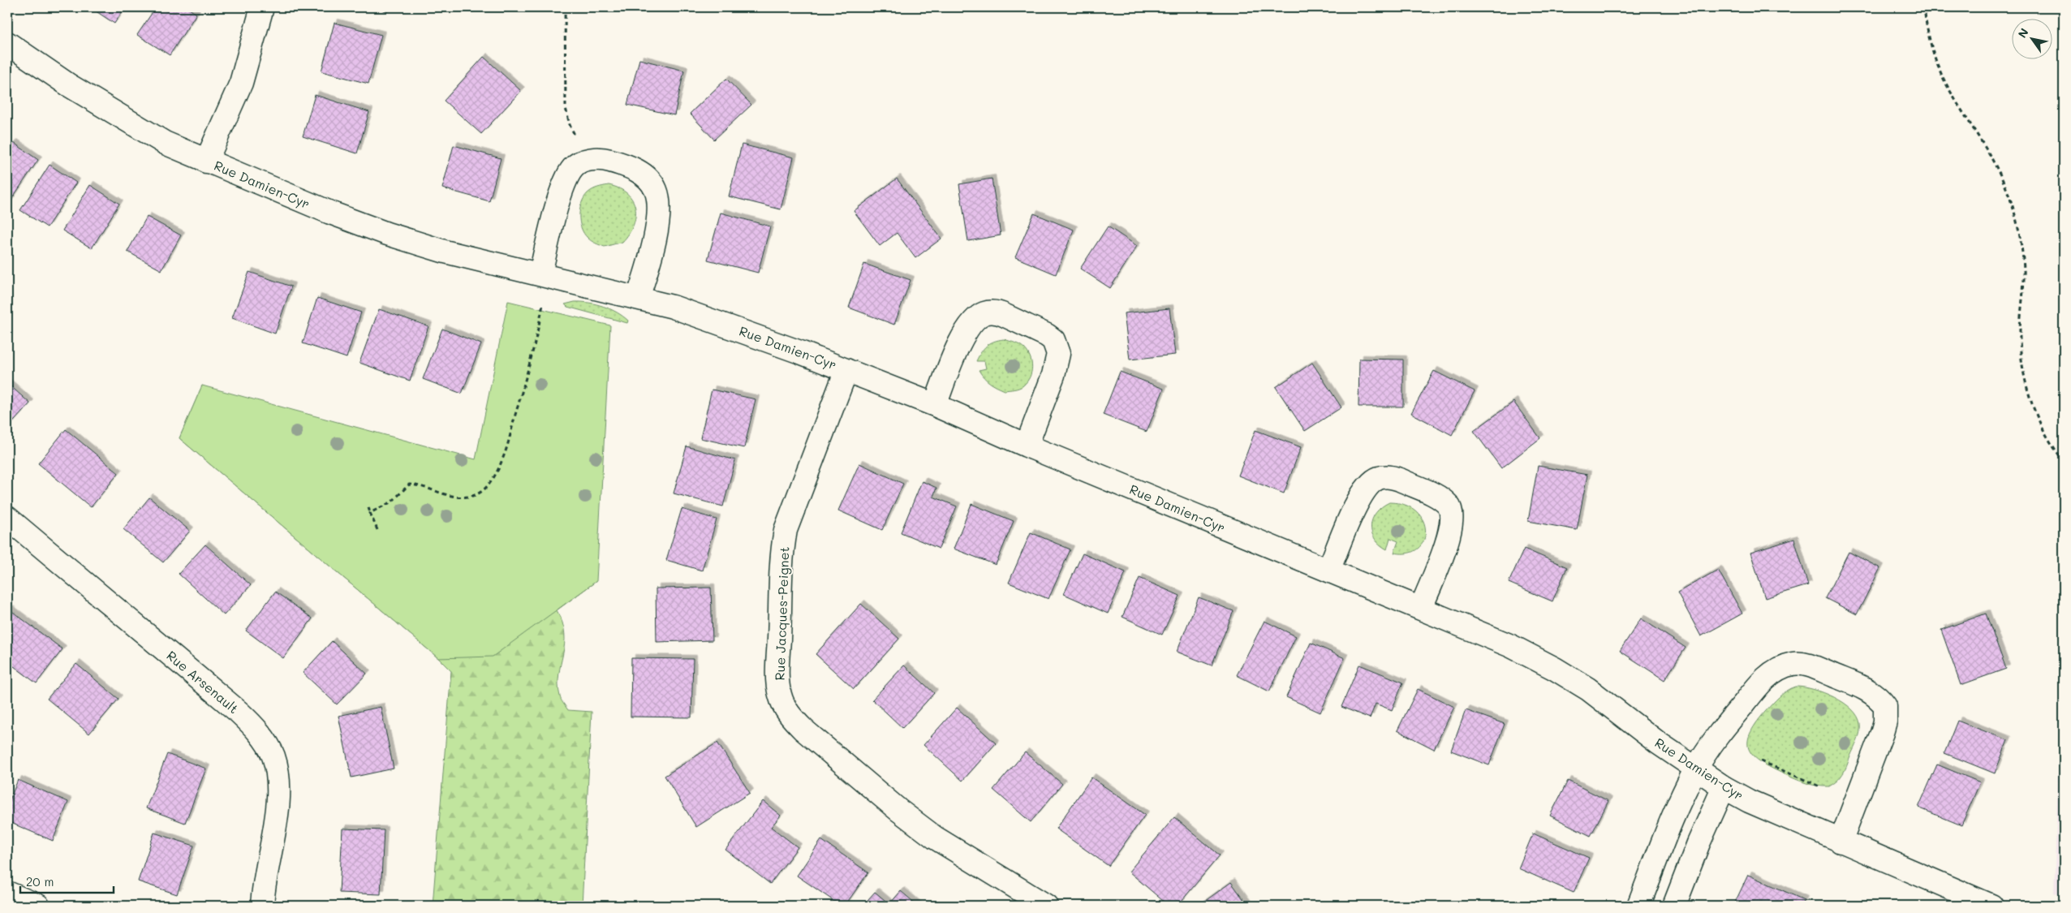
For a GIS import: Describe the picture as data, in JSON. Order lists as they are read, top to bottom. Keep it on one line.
{"streets":{"street":["Rue Damien-Cyr","Rue Jacques-Peignet","Rue Arsenault"]},"crossings":[["Rue Damien-Cyr","Rue Jacques-Peignet"]],"scale_bar":"20 m","north":"top left"}
